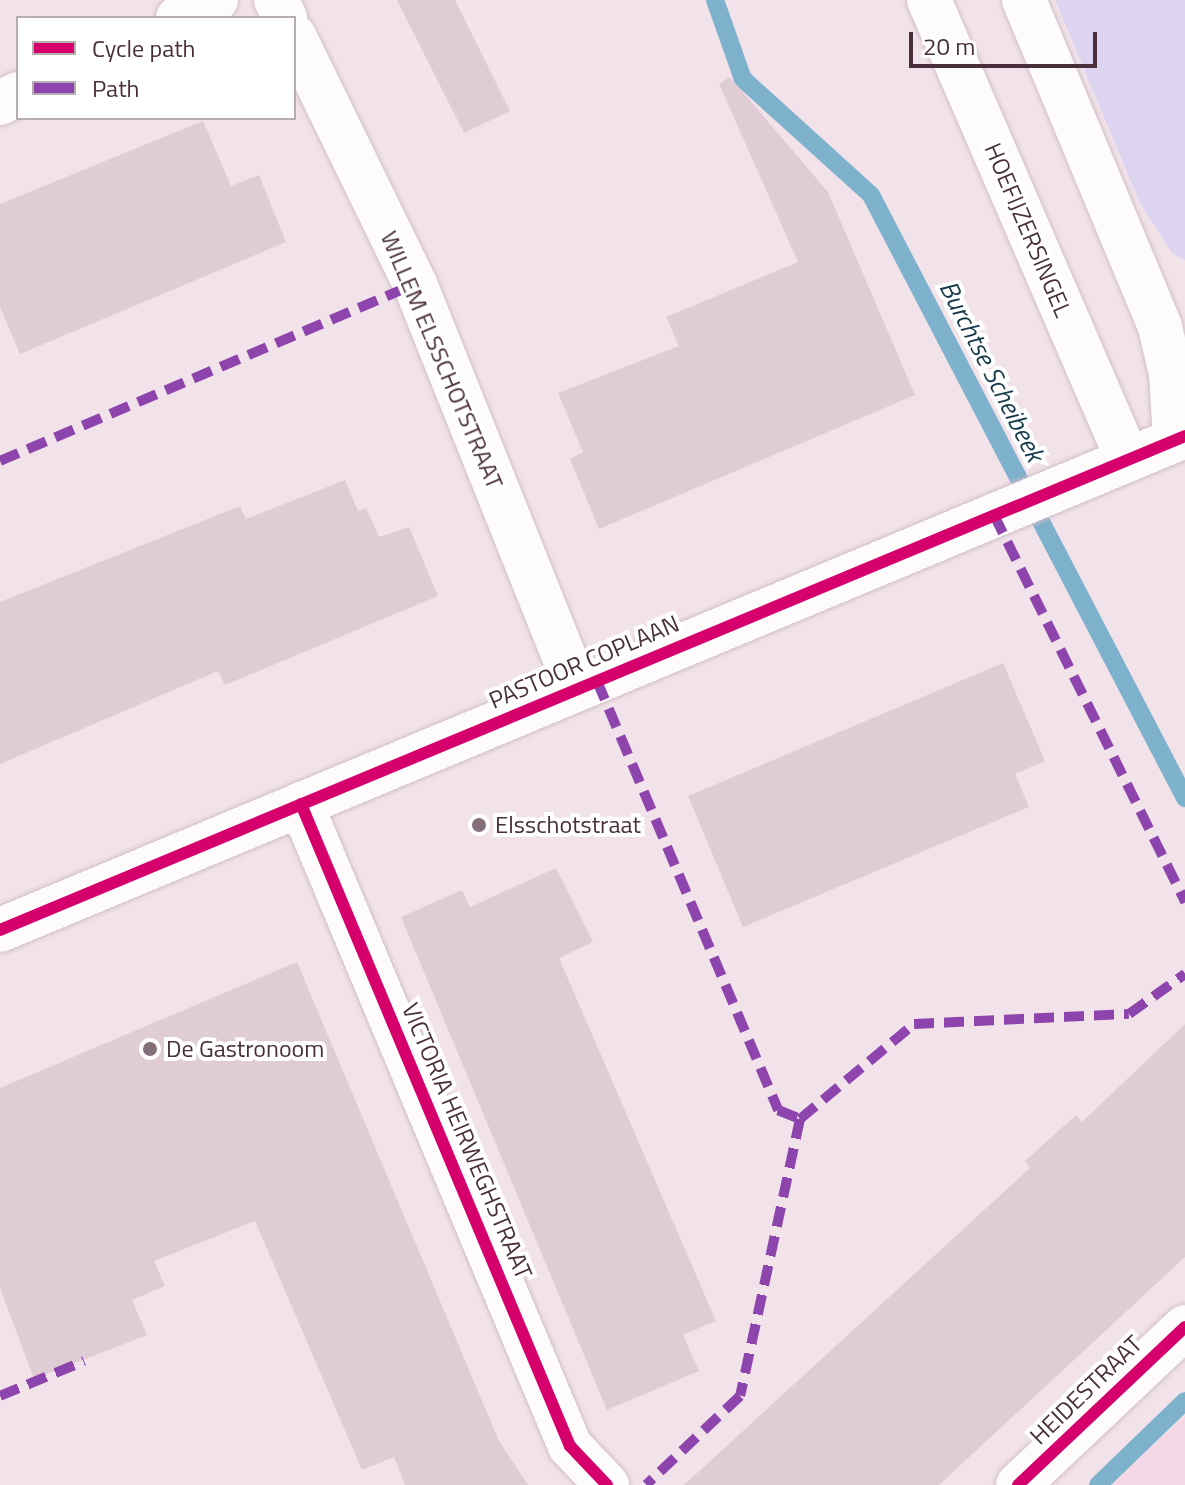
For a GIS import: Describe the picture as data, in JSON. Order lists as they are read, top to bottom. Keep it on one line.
{"streets":{"street":["HOEFIJZERSINGEL","WILLEM ELSSCHOTSTRAAT","PASTOOR COPLAAN","VICTORIA HEIRWEGHSTRAAT","HEIDESTRAAT"]},"crossings":[["HOEFIJZERSINGEL","PASTOOR COPLAAN"],["WILLEM ELSSCHOTSTRAAT","PASTOOR COPLAAN"],["PASTOOR COPLAAN","VICTORIA HEIRWEGHSTRAAT"]],"water":["Burchtse Scheibeek"],"places":["Elsschotstraat","De Gastronoom"],"legend":["Cycle path","Path"],"scale_bar":"20 m"}
